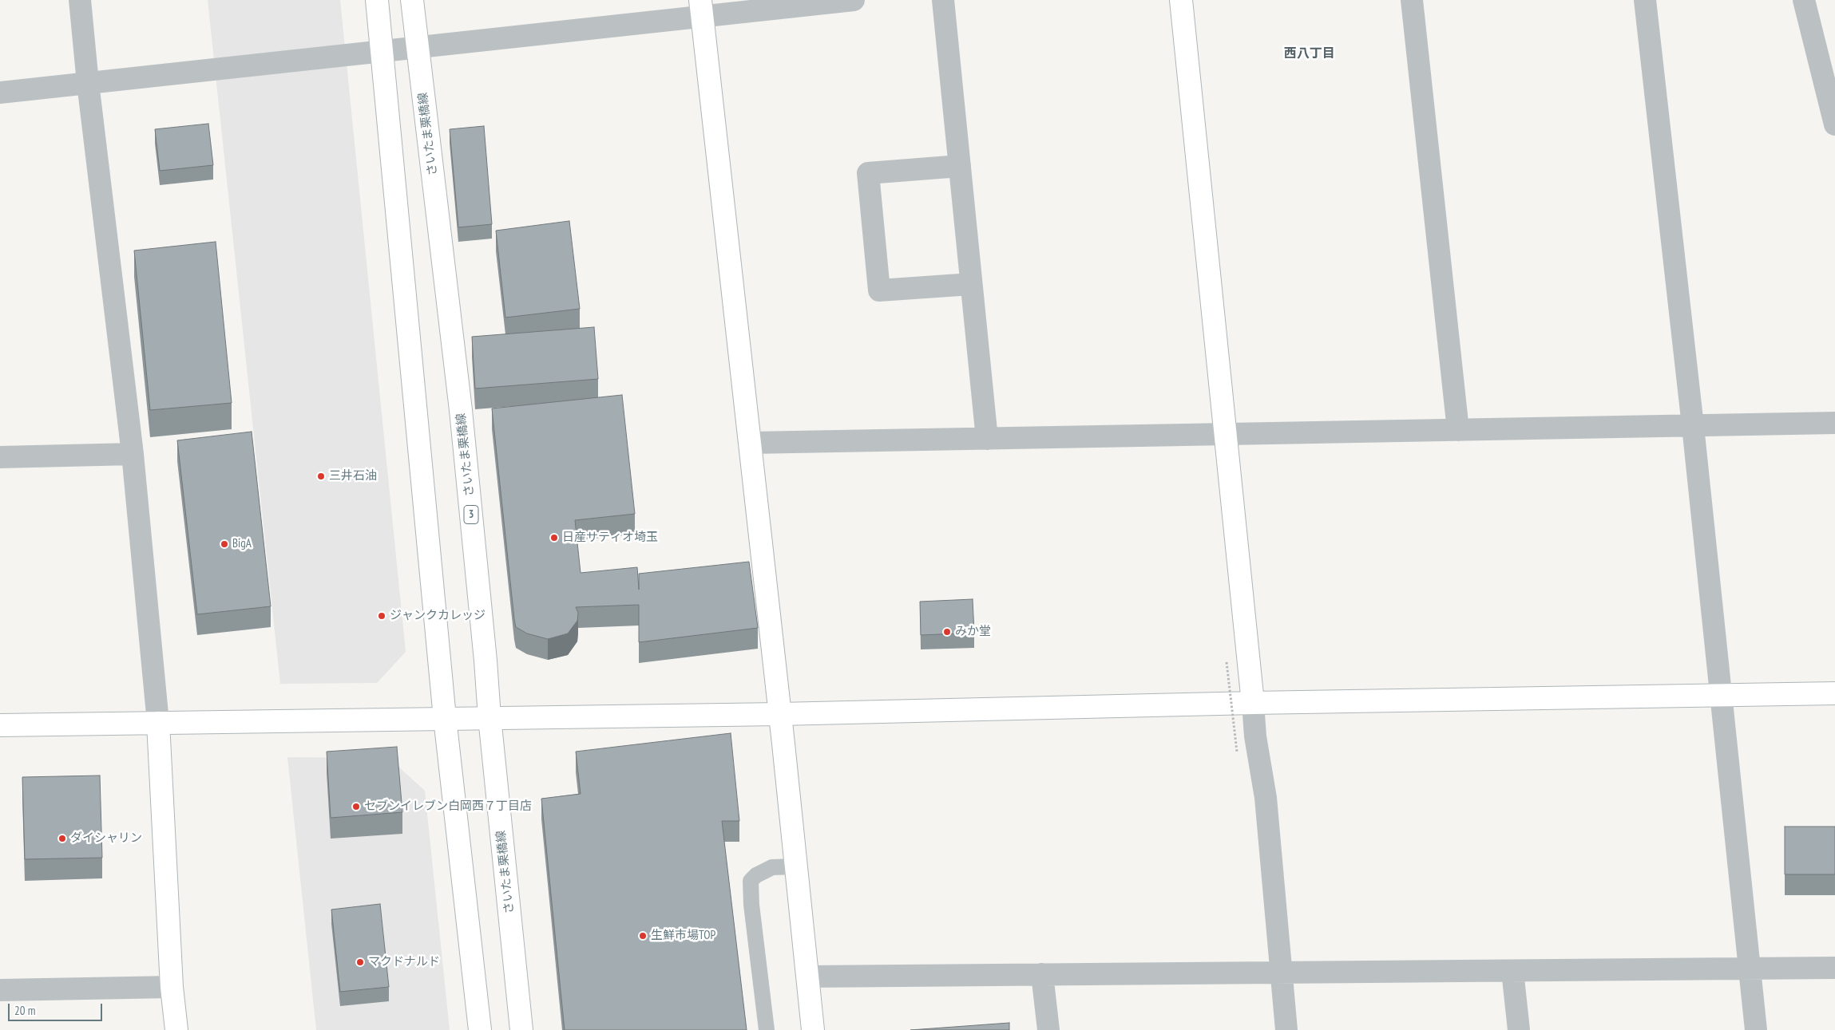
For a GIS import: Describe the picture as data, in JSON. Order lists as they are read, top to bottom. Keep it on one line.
{"streets":{"street":["さいたま栗橋線","3"]},"districts":["西八丁目"],"places":["三井石油","日産サティオ埼玉","BigA","ジャンクカレッジ","みか堂","セブンイレブン白岡西７丁目店","ダイシャリン","生鮮市場TOP","マクドナルド"],"scale_bar":"20 m"}
